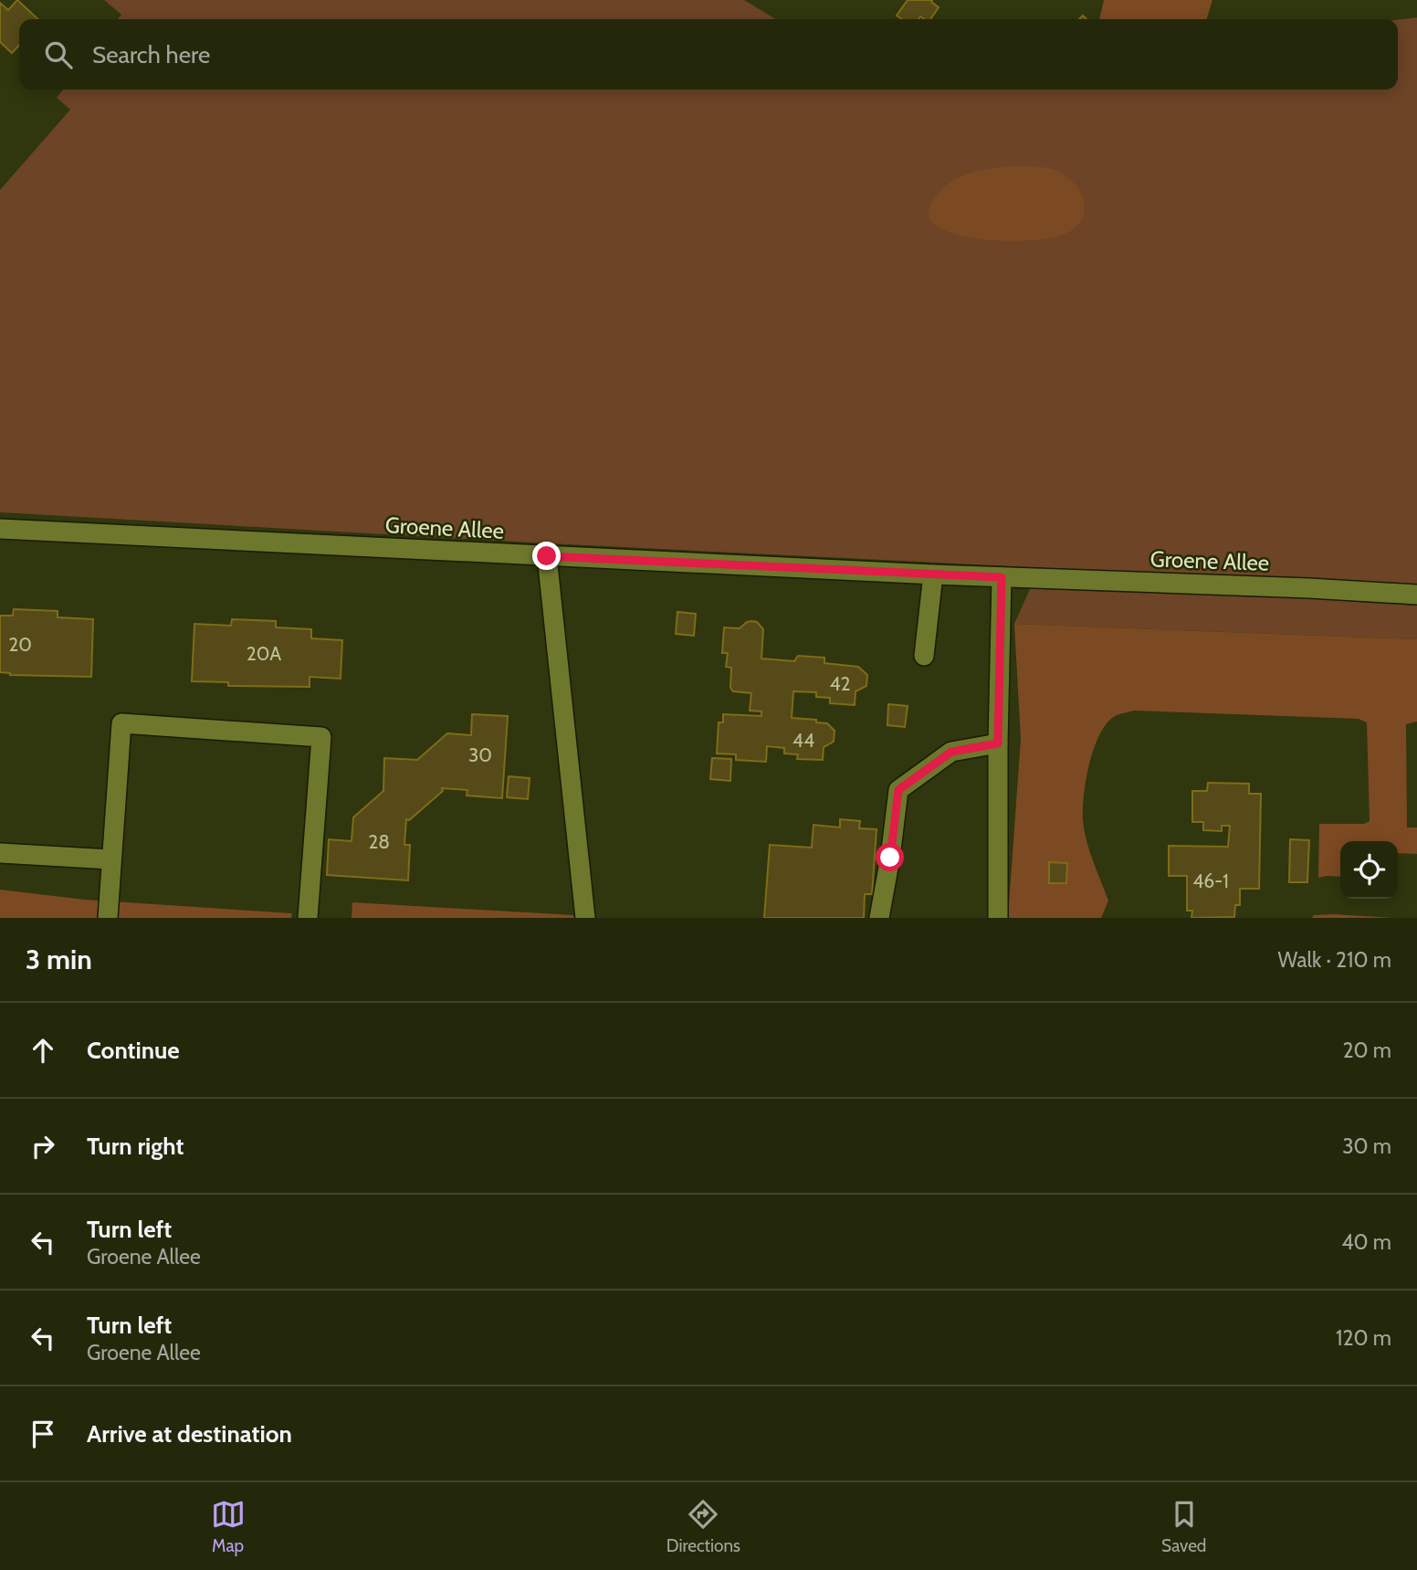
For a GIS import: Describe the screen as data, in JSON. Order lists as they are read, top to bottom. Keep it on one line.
{"streets":{"street":["Groene Allee"]},"house_numbers":["20","20A","42","44","30","28","46-1"],"page":{"search":"Search here","heading":["3 min","Walk · 210 m"],"list":[["Continue","20 m"],["Turn right","30 m"],["Turn left","Groene Allee","40 m"],["Turn left","Groene Allee","120 m"],"Arrive at destination"],"nav":["Map","Directions","Saved"]}}
